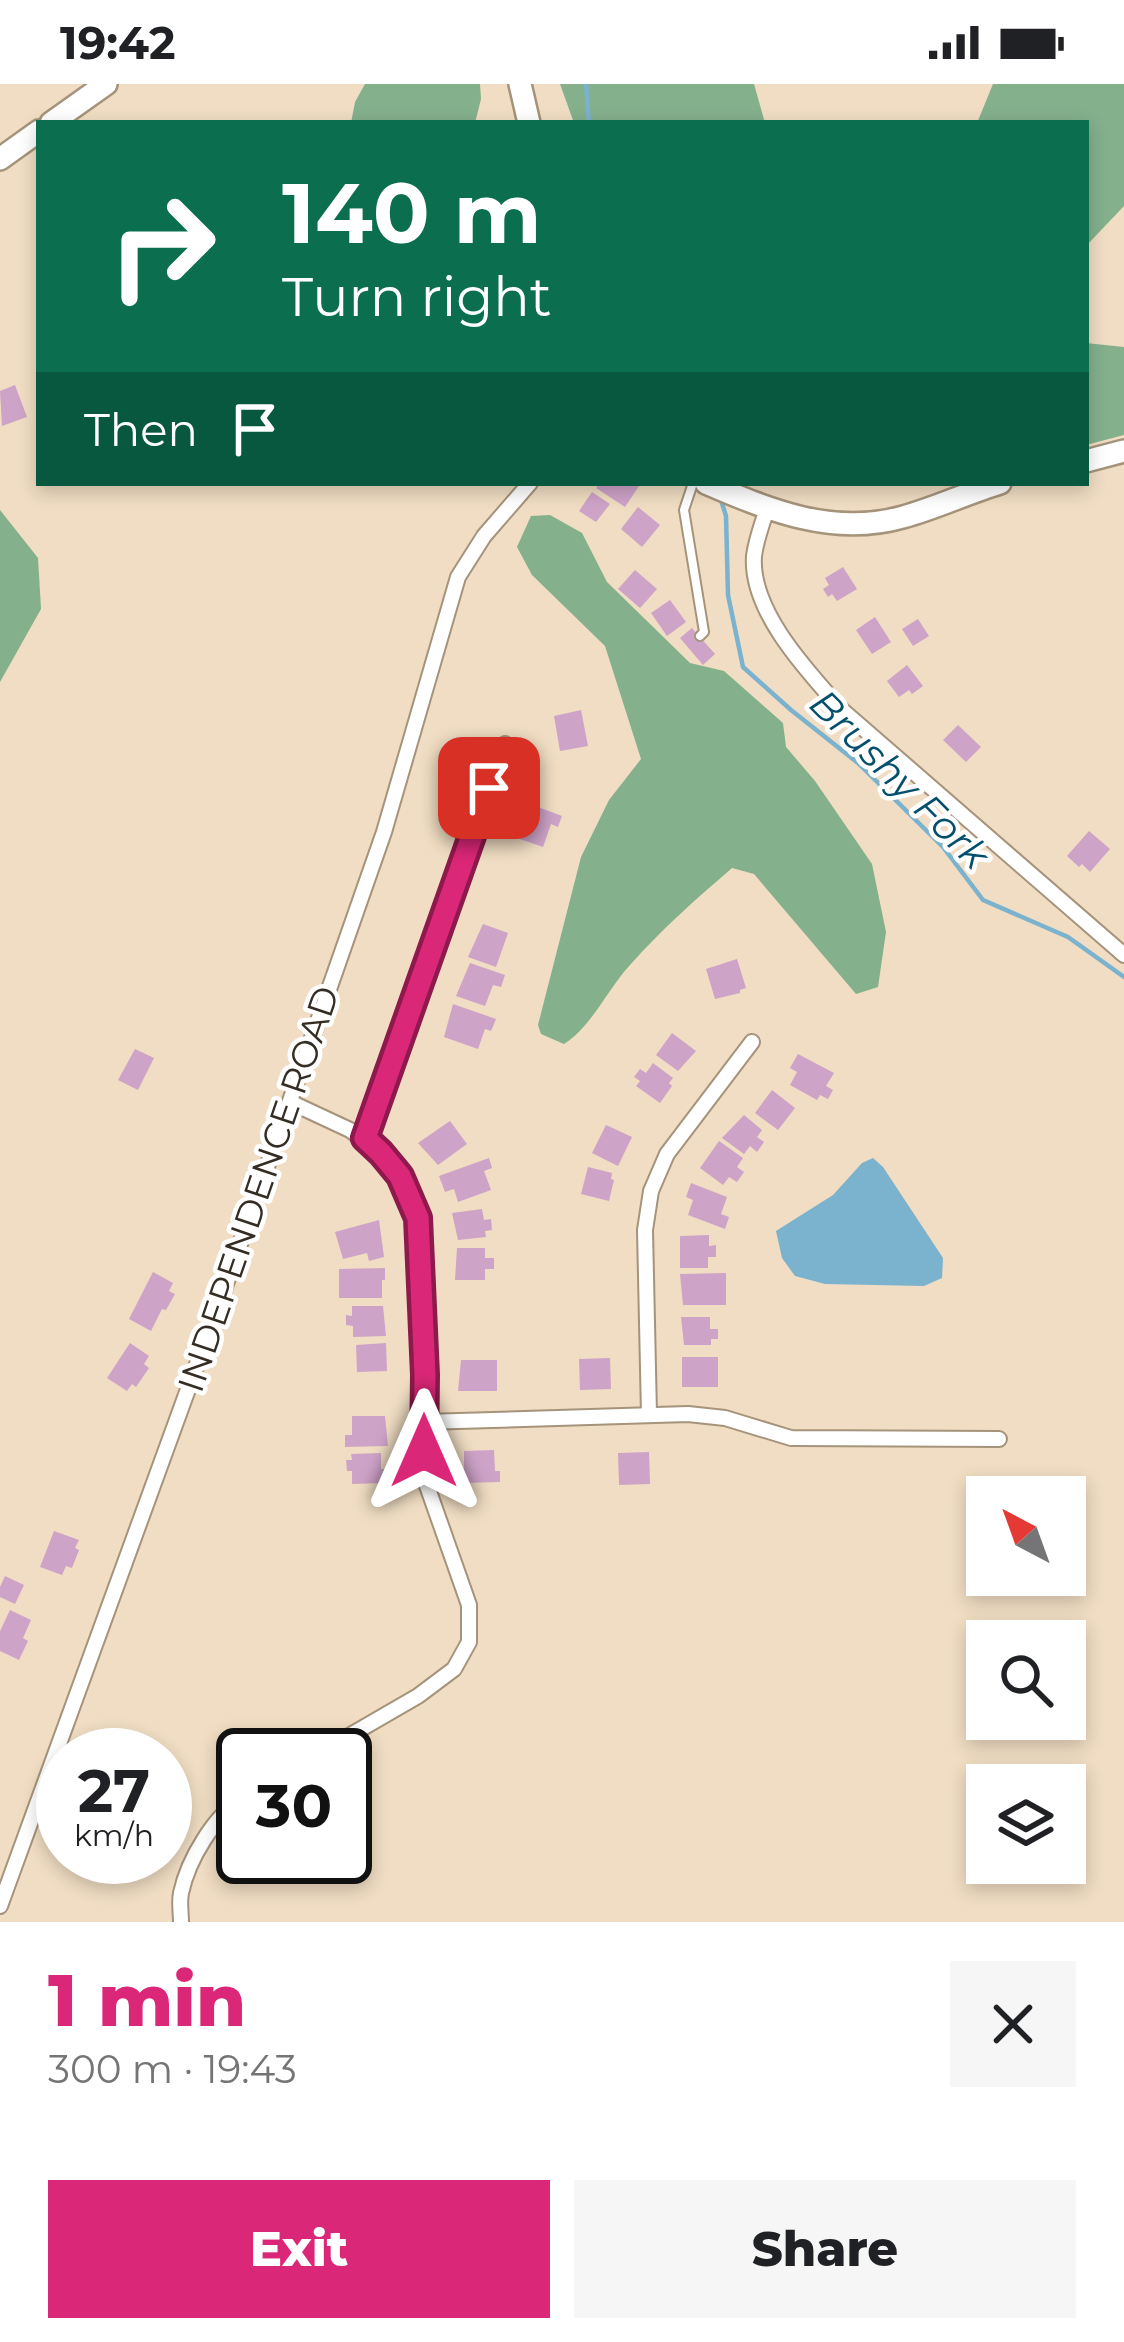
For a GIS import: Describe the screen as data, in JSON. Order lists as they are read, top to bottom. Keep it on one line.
{"streets":{"street":["INDEPENDENCE ROAD"]},"water":["Brushy Fork"],"north":"top left","page":{"status":"19:42","turn":["140 m","Turn right"],"then":"Then","speed":"27 km/h","limit":"30","heading":["1 min","300 m · 19:43"],"buttons":["Exit","Share"]}}
